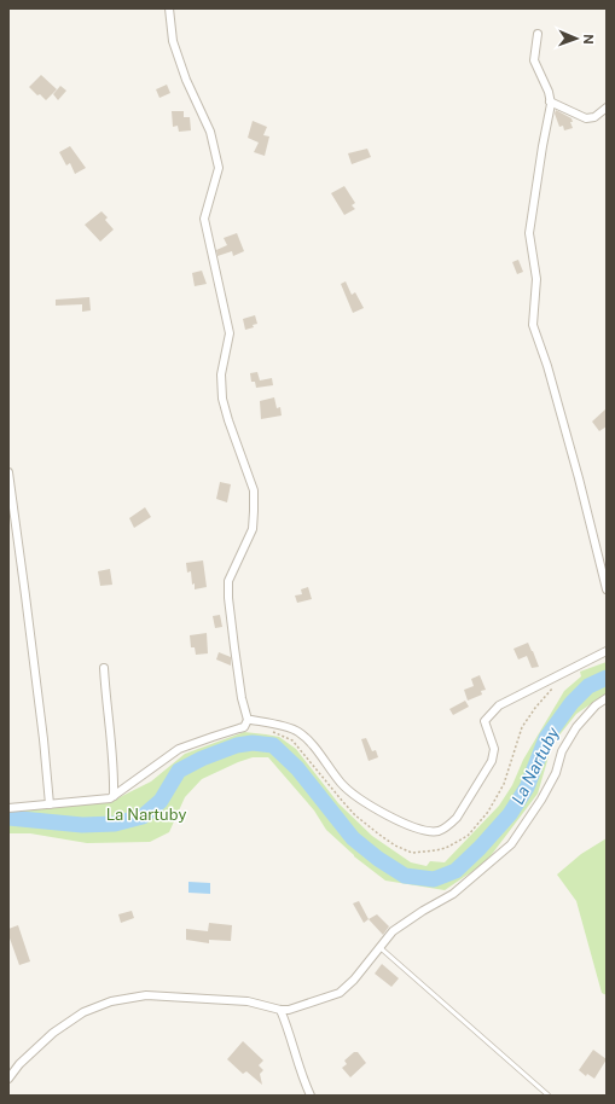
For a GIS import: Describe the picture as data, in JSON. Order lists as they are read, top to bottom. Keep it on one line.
{"water":["La Nartuby"],"parks":["La Nartuby"],"north":"right"}
